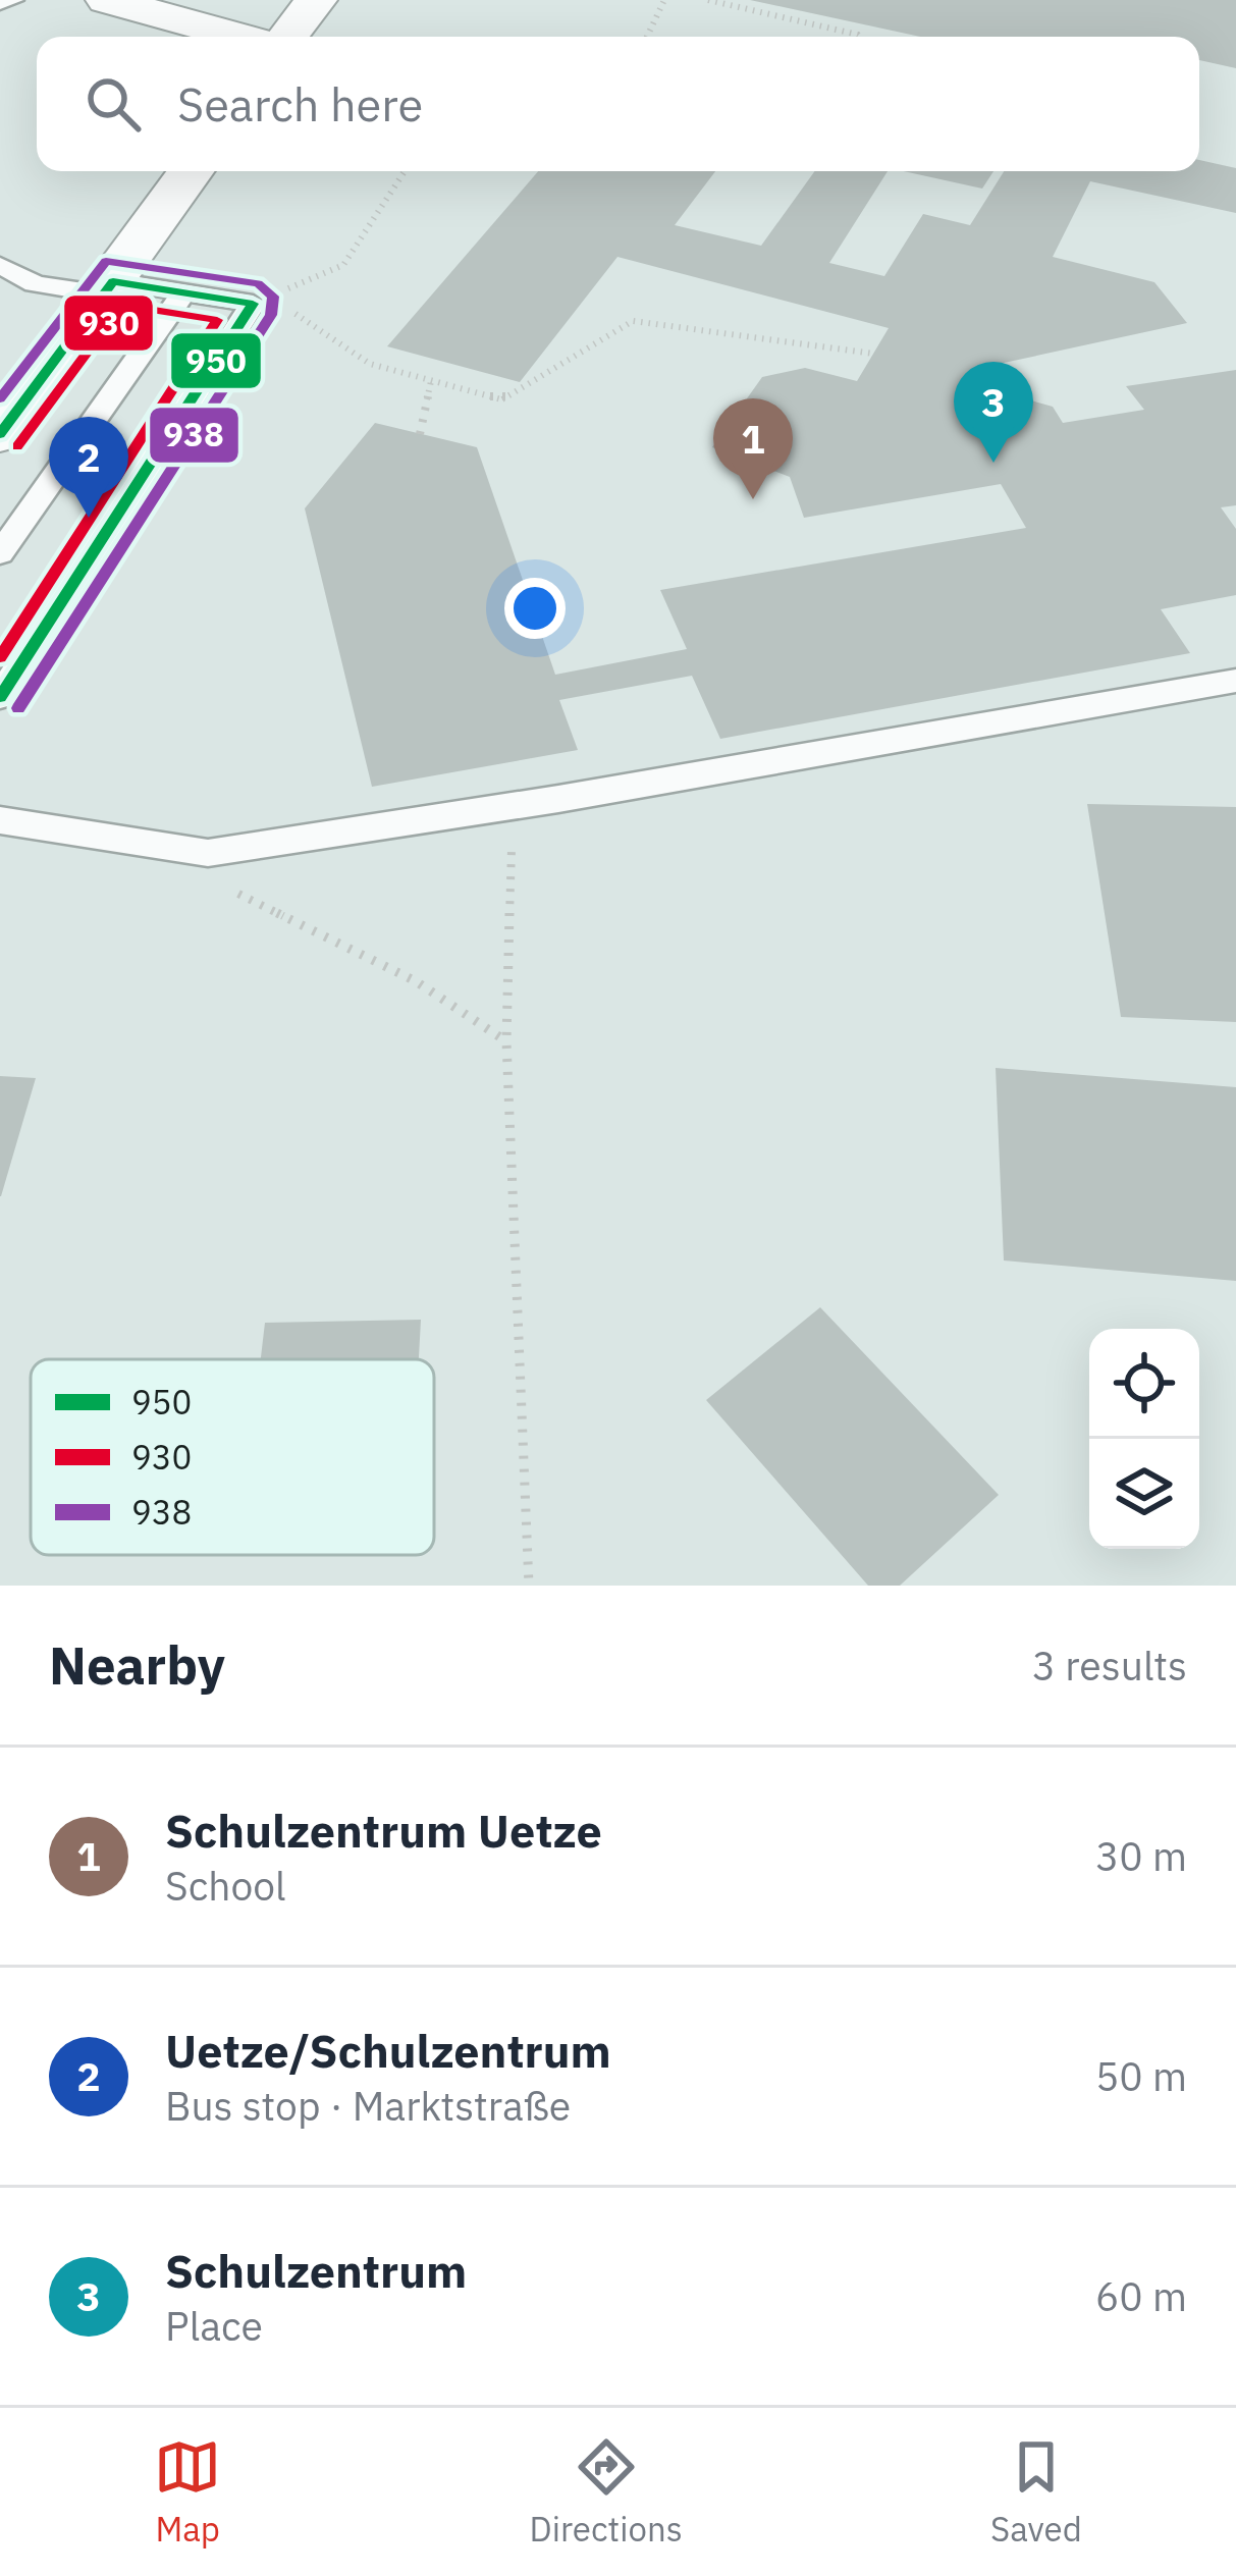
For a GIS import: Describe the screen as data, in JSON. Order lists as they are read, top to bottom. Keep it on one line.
{"lines":["transit line 938","transit line 950","transit line 930"],"legend":["950","930","938"],"page":{"search":"Search here","pins":["3","1","2"],"heading":["Nearby","3 results"],"list":[{"mark":"1","name":"Schulzentrum Uetze","note":"School","value":"30 m"},{"mark":"2","name":"Uetze/Schulzentrum","note":"Bus stop · Marktstraße","value":"50 m"},{"mark":"3","name":"Schulzentrum","note":"Place","value":"60 m"}],"nav":["Map","Directions","Saved"]}}
